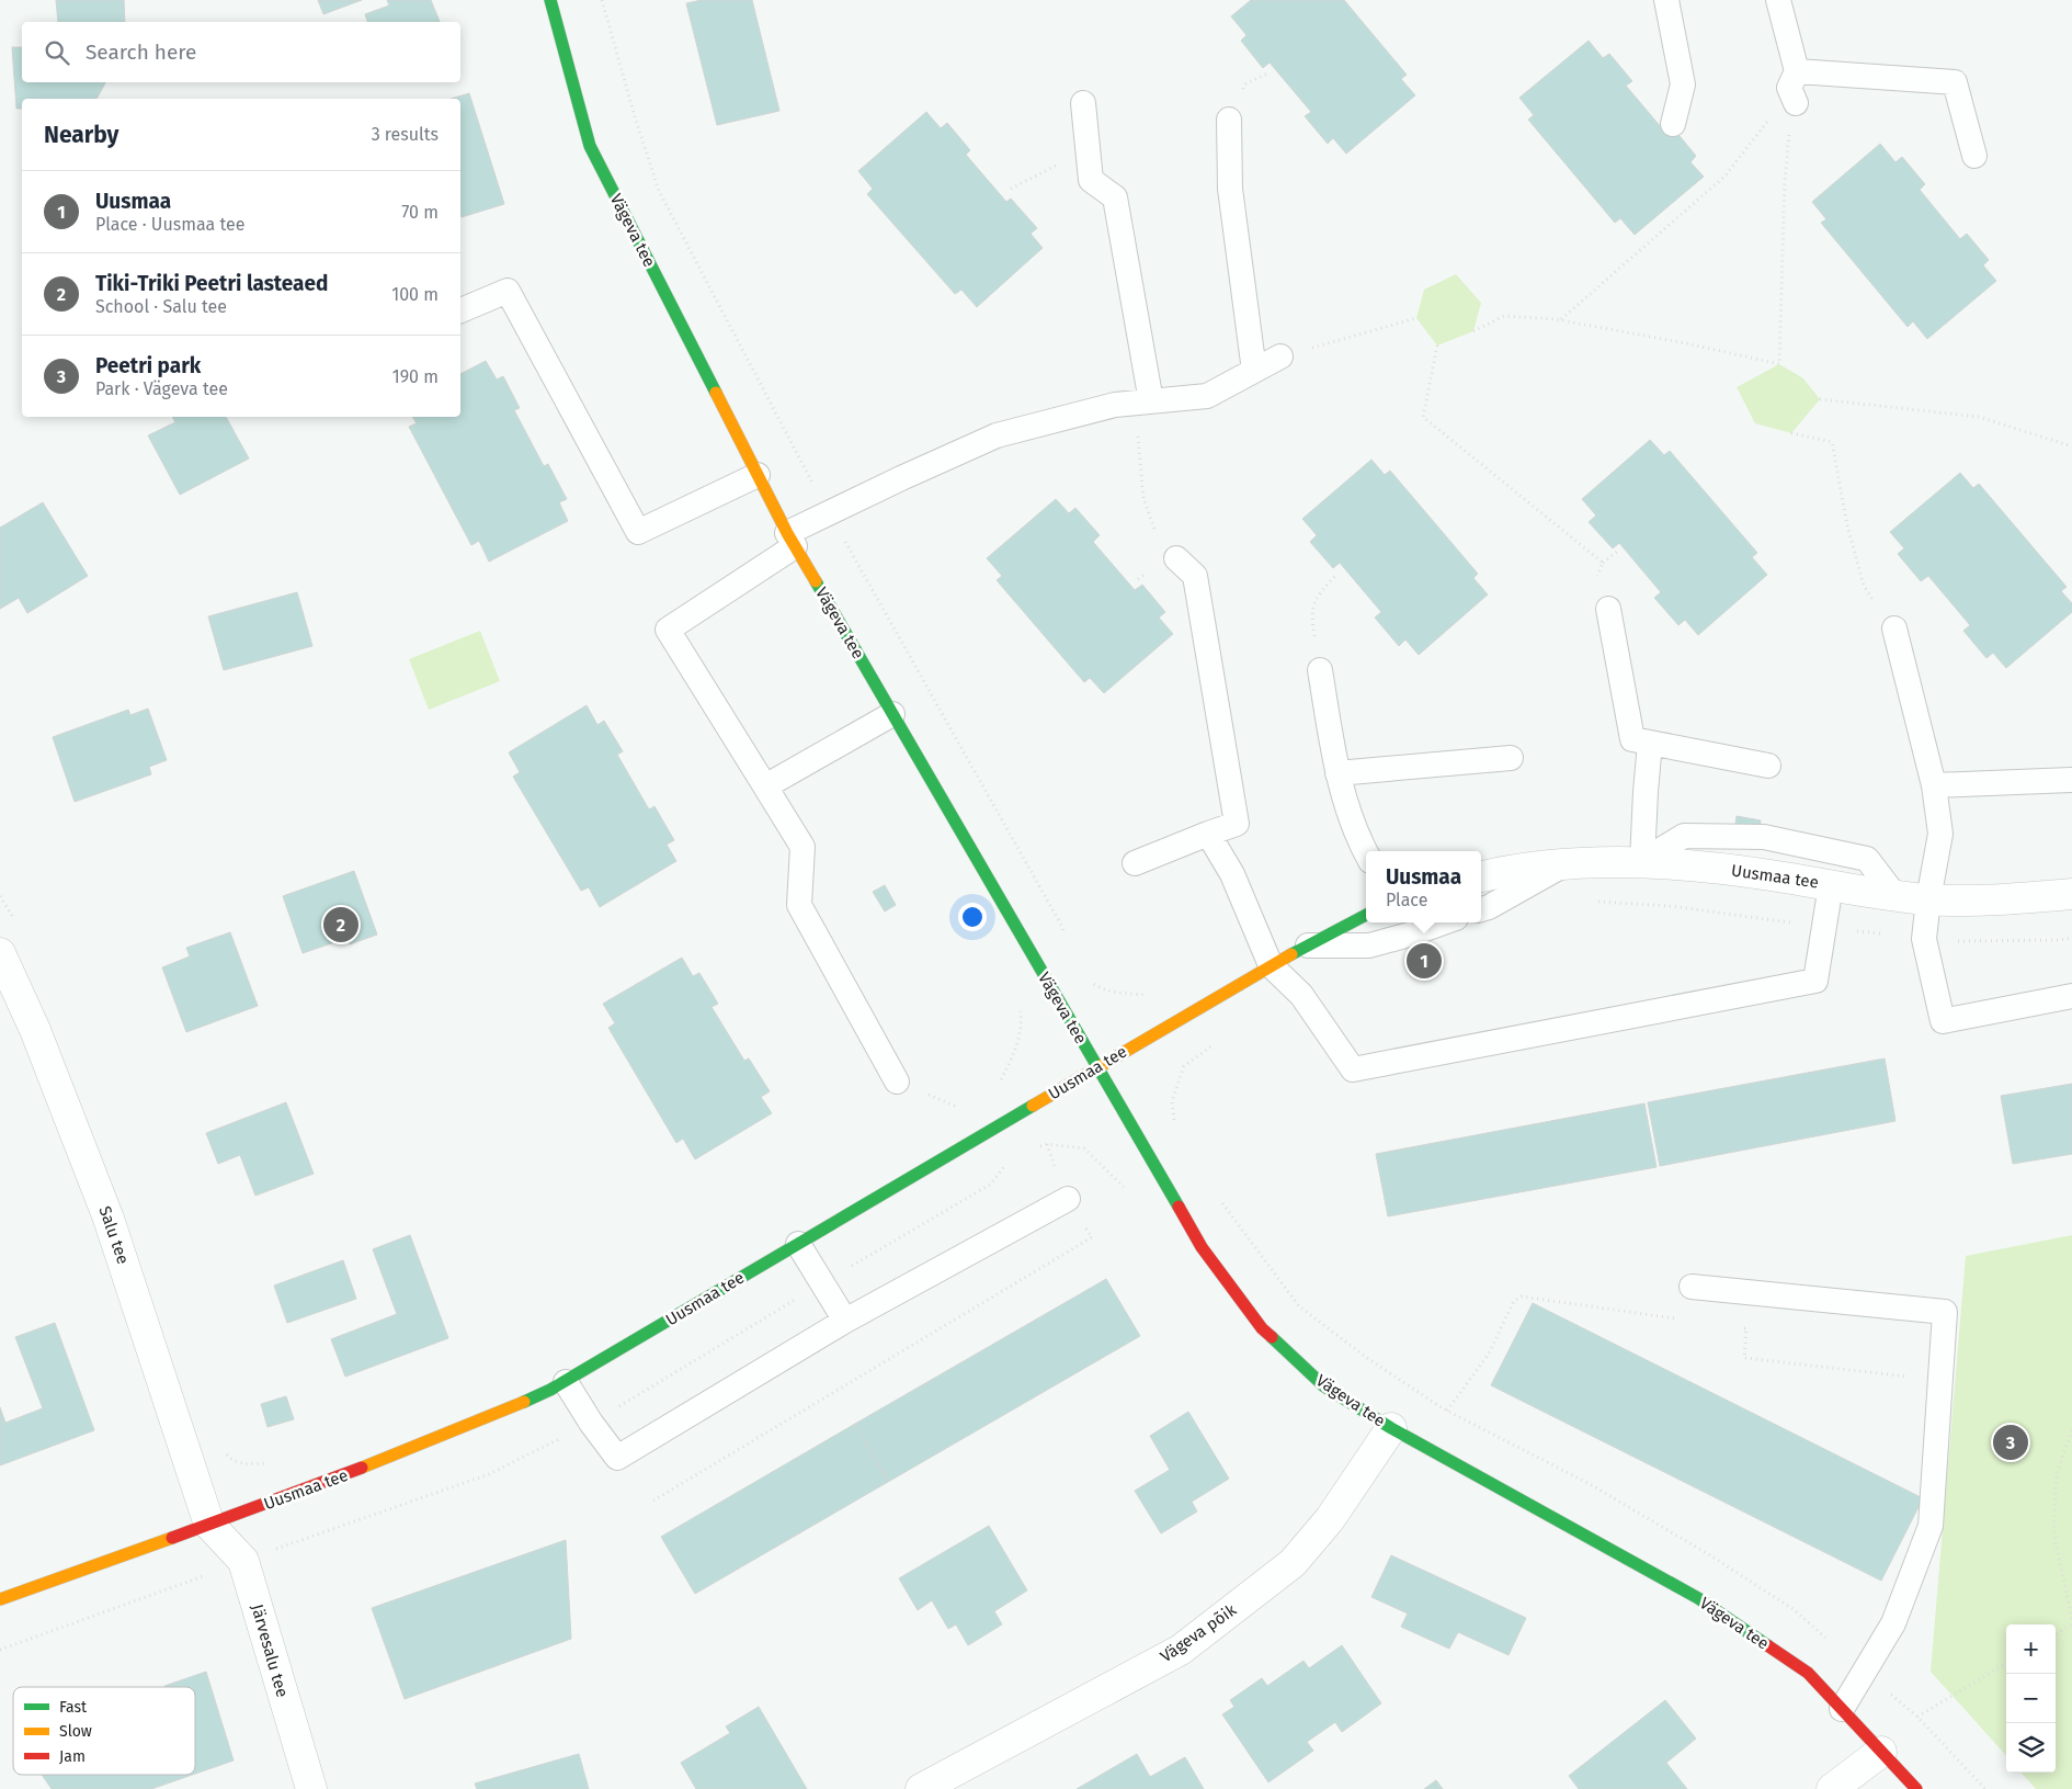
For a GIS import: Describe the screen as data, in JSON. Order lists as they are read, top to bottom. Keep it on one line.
{"streets":{"street":["Vägeva tee","Uusmaa tee","Salu tee","Vägeva põik","Järvesalu tee"]},"crossings":[["Vägeva tee","Uusmaa tee"],["Vägeva tee","Vägeva põik"],["Uusmaa tee","Salu tee"],["Uusmaa tee","Järvesalu tee"],["Salu tee","Järvesalu tee"]],"legend":["Fast","Slow","Jam"],"page":{"search":"Search here","heading":["Nearby","3 results"],"list":[{"mark":"1","name":"Uusmaa","note":"Place · Uusmaa tee","value":"70 m"},{"mark":"2","name":"Tiki-Triki Peetri lasteaed","note":"School · Salu tee","value":"100 m"},{"mark":"3","name":"Peetri park","note":"Park · Vägeva tee","value":"190 m"}],"popup":["Uusmaa","Place"],"pins":["2","1","3"],"map_buttons":["+","−"]}}
